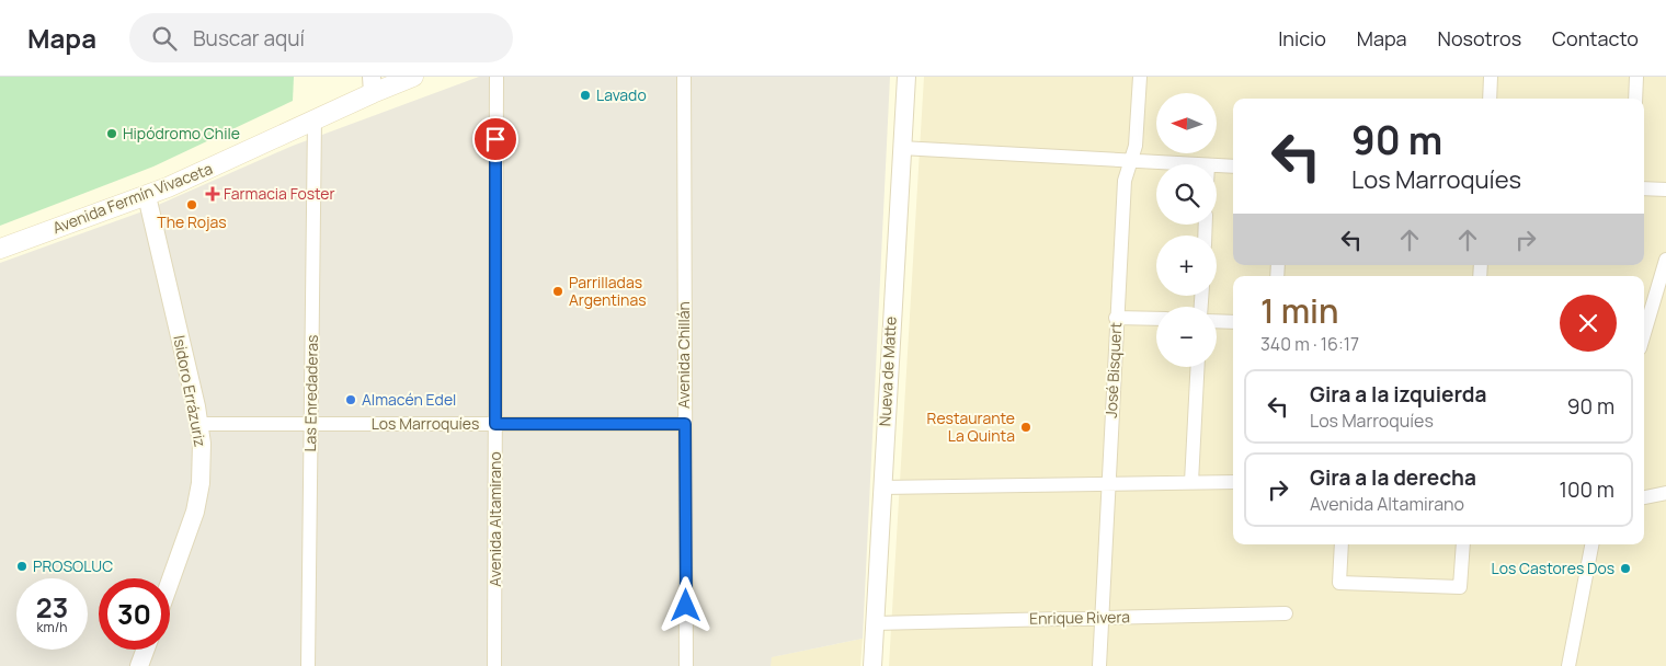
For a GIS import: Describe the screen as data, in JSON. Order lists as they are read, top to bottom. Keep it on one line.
{"streets":{"main road":["Avenida Fermín Vivaceta"],"street":["Avenida Chillán","José Bisquert","Nueva de Matte","Isidoro Errázuriz","Las Enredaderas","Los Marroquíes","Avenida Altamirano","Enrique Rivera"]},"crossings":[["Avenida Fermín Vivaceta","Isidoro Errázuriz"],["Avenida Fermín Vivaceta","Las Enredaderas"],["Avenida Chillán","Los Marroquíes"],["José Bisquert","Enrique Rivera"],["Nueva de Matte","Enrique Rivera"],["Isidoro Errázuriz","Los Marroquíes"],["Las Enredaderas","Los Marroquíes"],["Los Marroquíes","Avenida Altamirano"]],"places":{"other":["Lavado","Hipódromo Chile","The Rojas","Parrilladas Argentinas","Almacén Edel","Restaurante La Quinta","PROSOLUC","Los Castores Dos"],"health":["Farmacia Foster"]},"north":"left","page":{"header":"Mapa","search":"Buscar aquí","nav":["Inicio","Mapa","Nosotros","Contacto"],"map_buttons":["+","−"],"turn":["90 m","Los Marroquíes"],"heading":["1 min","340 m · 16:17"],"list":[{"name":"Gira a la izquierda","note":"Los Marroquíes","value":"90 m"},{"name":"Gira a la derecha","note":"Avenida Altamirano","value":"100 m"}],"speed":"23 km/h","limit":"30"}}
